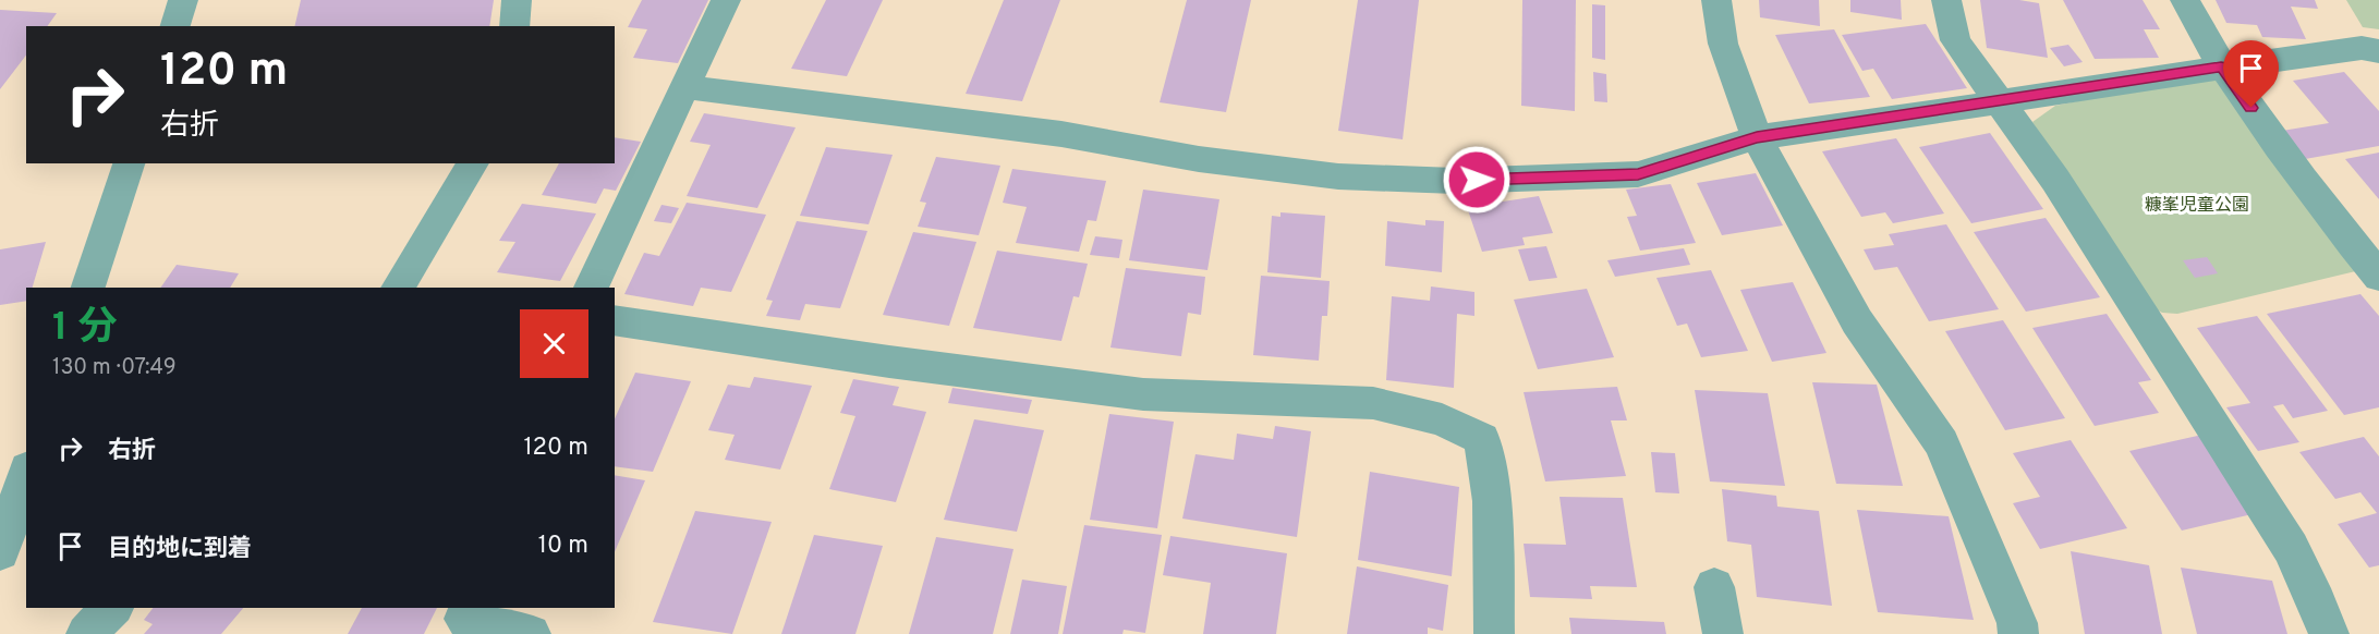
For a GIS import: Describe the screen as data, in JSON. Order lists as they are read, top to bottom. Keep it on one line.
{"parks":["糠峯児童公園"],"page":{"turn":["120 m","右折"],"heading":["1 分","130 m · 07:49"],"list":[{"name":"右折","value":"120 m"},{"name":"目的地に到着","value":"10 m"}]}}
